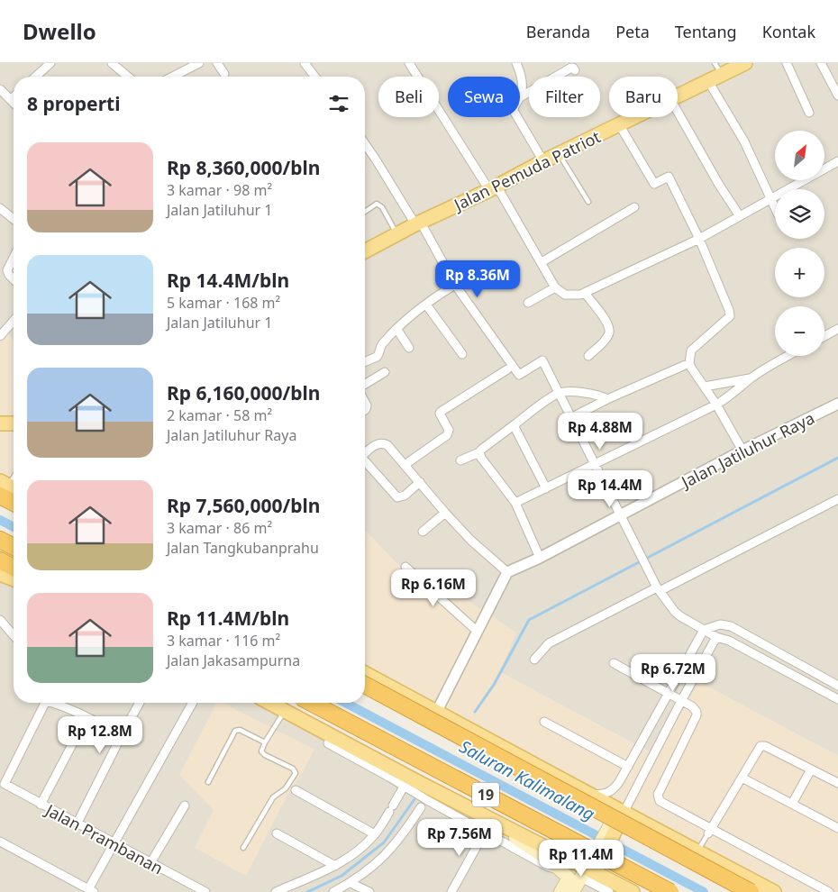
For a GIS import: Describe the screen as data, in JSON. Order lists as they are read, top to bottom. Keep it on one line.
{"streets":{"highway":["19"],"main road":["Jalan Pemuda Patriot"],"street":["Jalan Jatiluhur Raya","Jalan Prambanan"]},"water":["Saluran Kalimalang"],"north":"top right","page":{"header":"Dwello","nav":["Beranda","Peta","Tentang","Kontak"],"chip":["Beli","Sewa","Filter","Baru"],"heading":"8 properti","map_buttons":["+","−"],"list":[{"name":"Rp 8,360,000/bln","note":"3 kamar · 98 m² · Jalan Jatiluhur 1"},{"name":"Rp 14.4M/bln","note":"5 kamar · 168 m² · Jalan Jatiluhur 1"},{"name":"Rp 6,160,000/bln","note":"2 kamar · 58 m² · Jalan Jatiluhur Raya"},{"name":"Rp 7,560,000/bln","note":"3 kamar · 86 m² · Jalan Tangkubanprahu"},{"name":"Rp 11.4M/bln","note":"3 kamar · 116 m² · Jalan Jakasampurna"}],"price":["Rp 8.36M","Rp 4.88M","Rp 14.4M","Rp 6.16M","Rp 6.72M","Rp 12.8M","Rp 7.56M","Rp 11.4M"]}}
